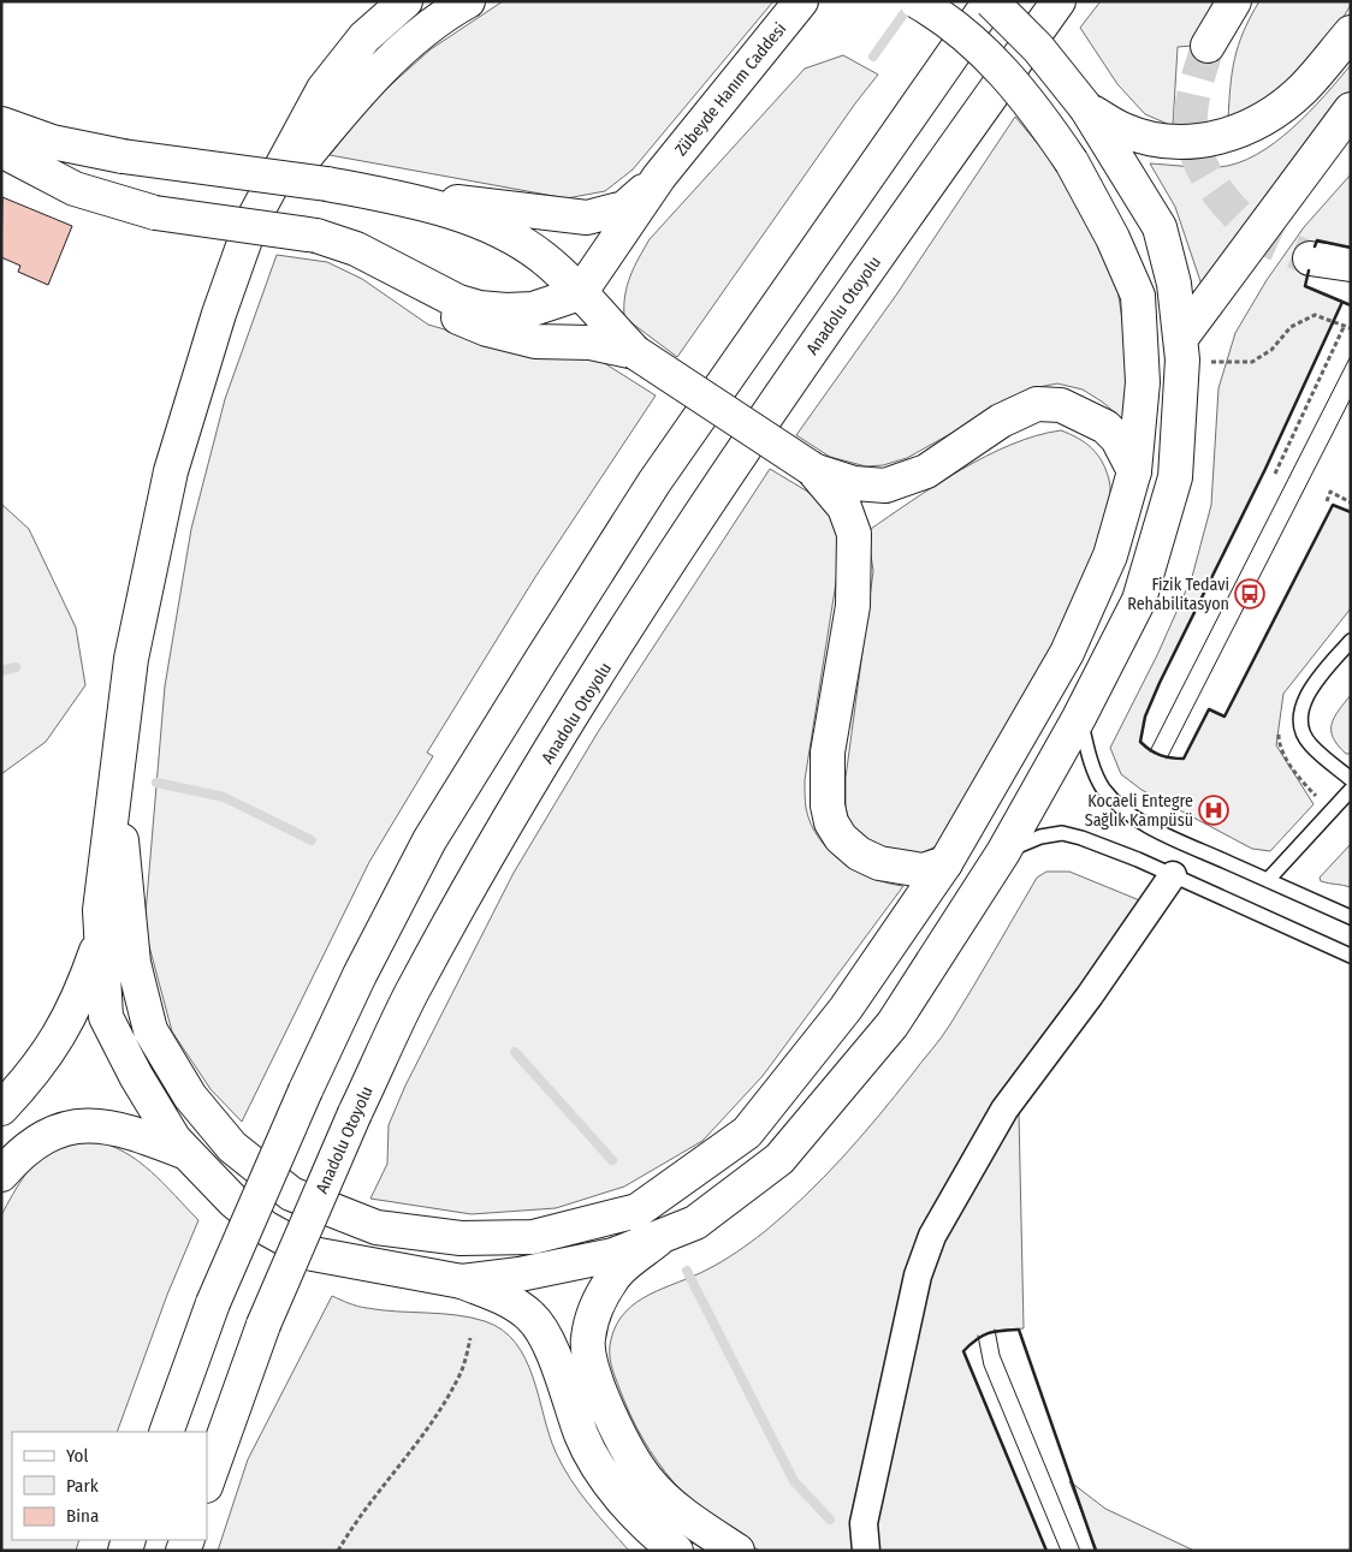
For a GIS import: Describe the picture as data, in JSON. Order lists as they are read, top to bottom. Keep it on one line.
{"streets":{"main road":["Zübeyde Hanım Caddesi","Anadolu Otoyolu"]},"places":{"bus stop":["Fizik Tedavi Rehabilitasyon"],"hospital":["Kocaeli Entegre Sağlık Kampüsü"]},"legend":["Yol","Park","Bina"]}
